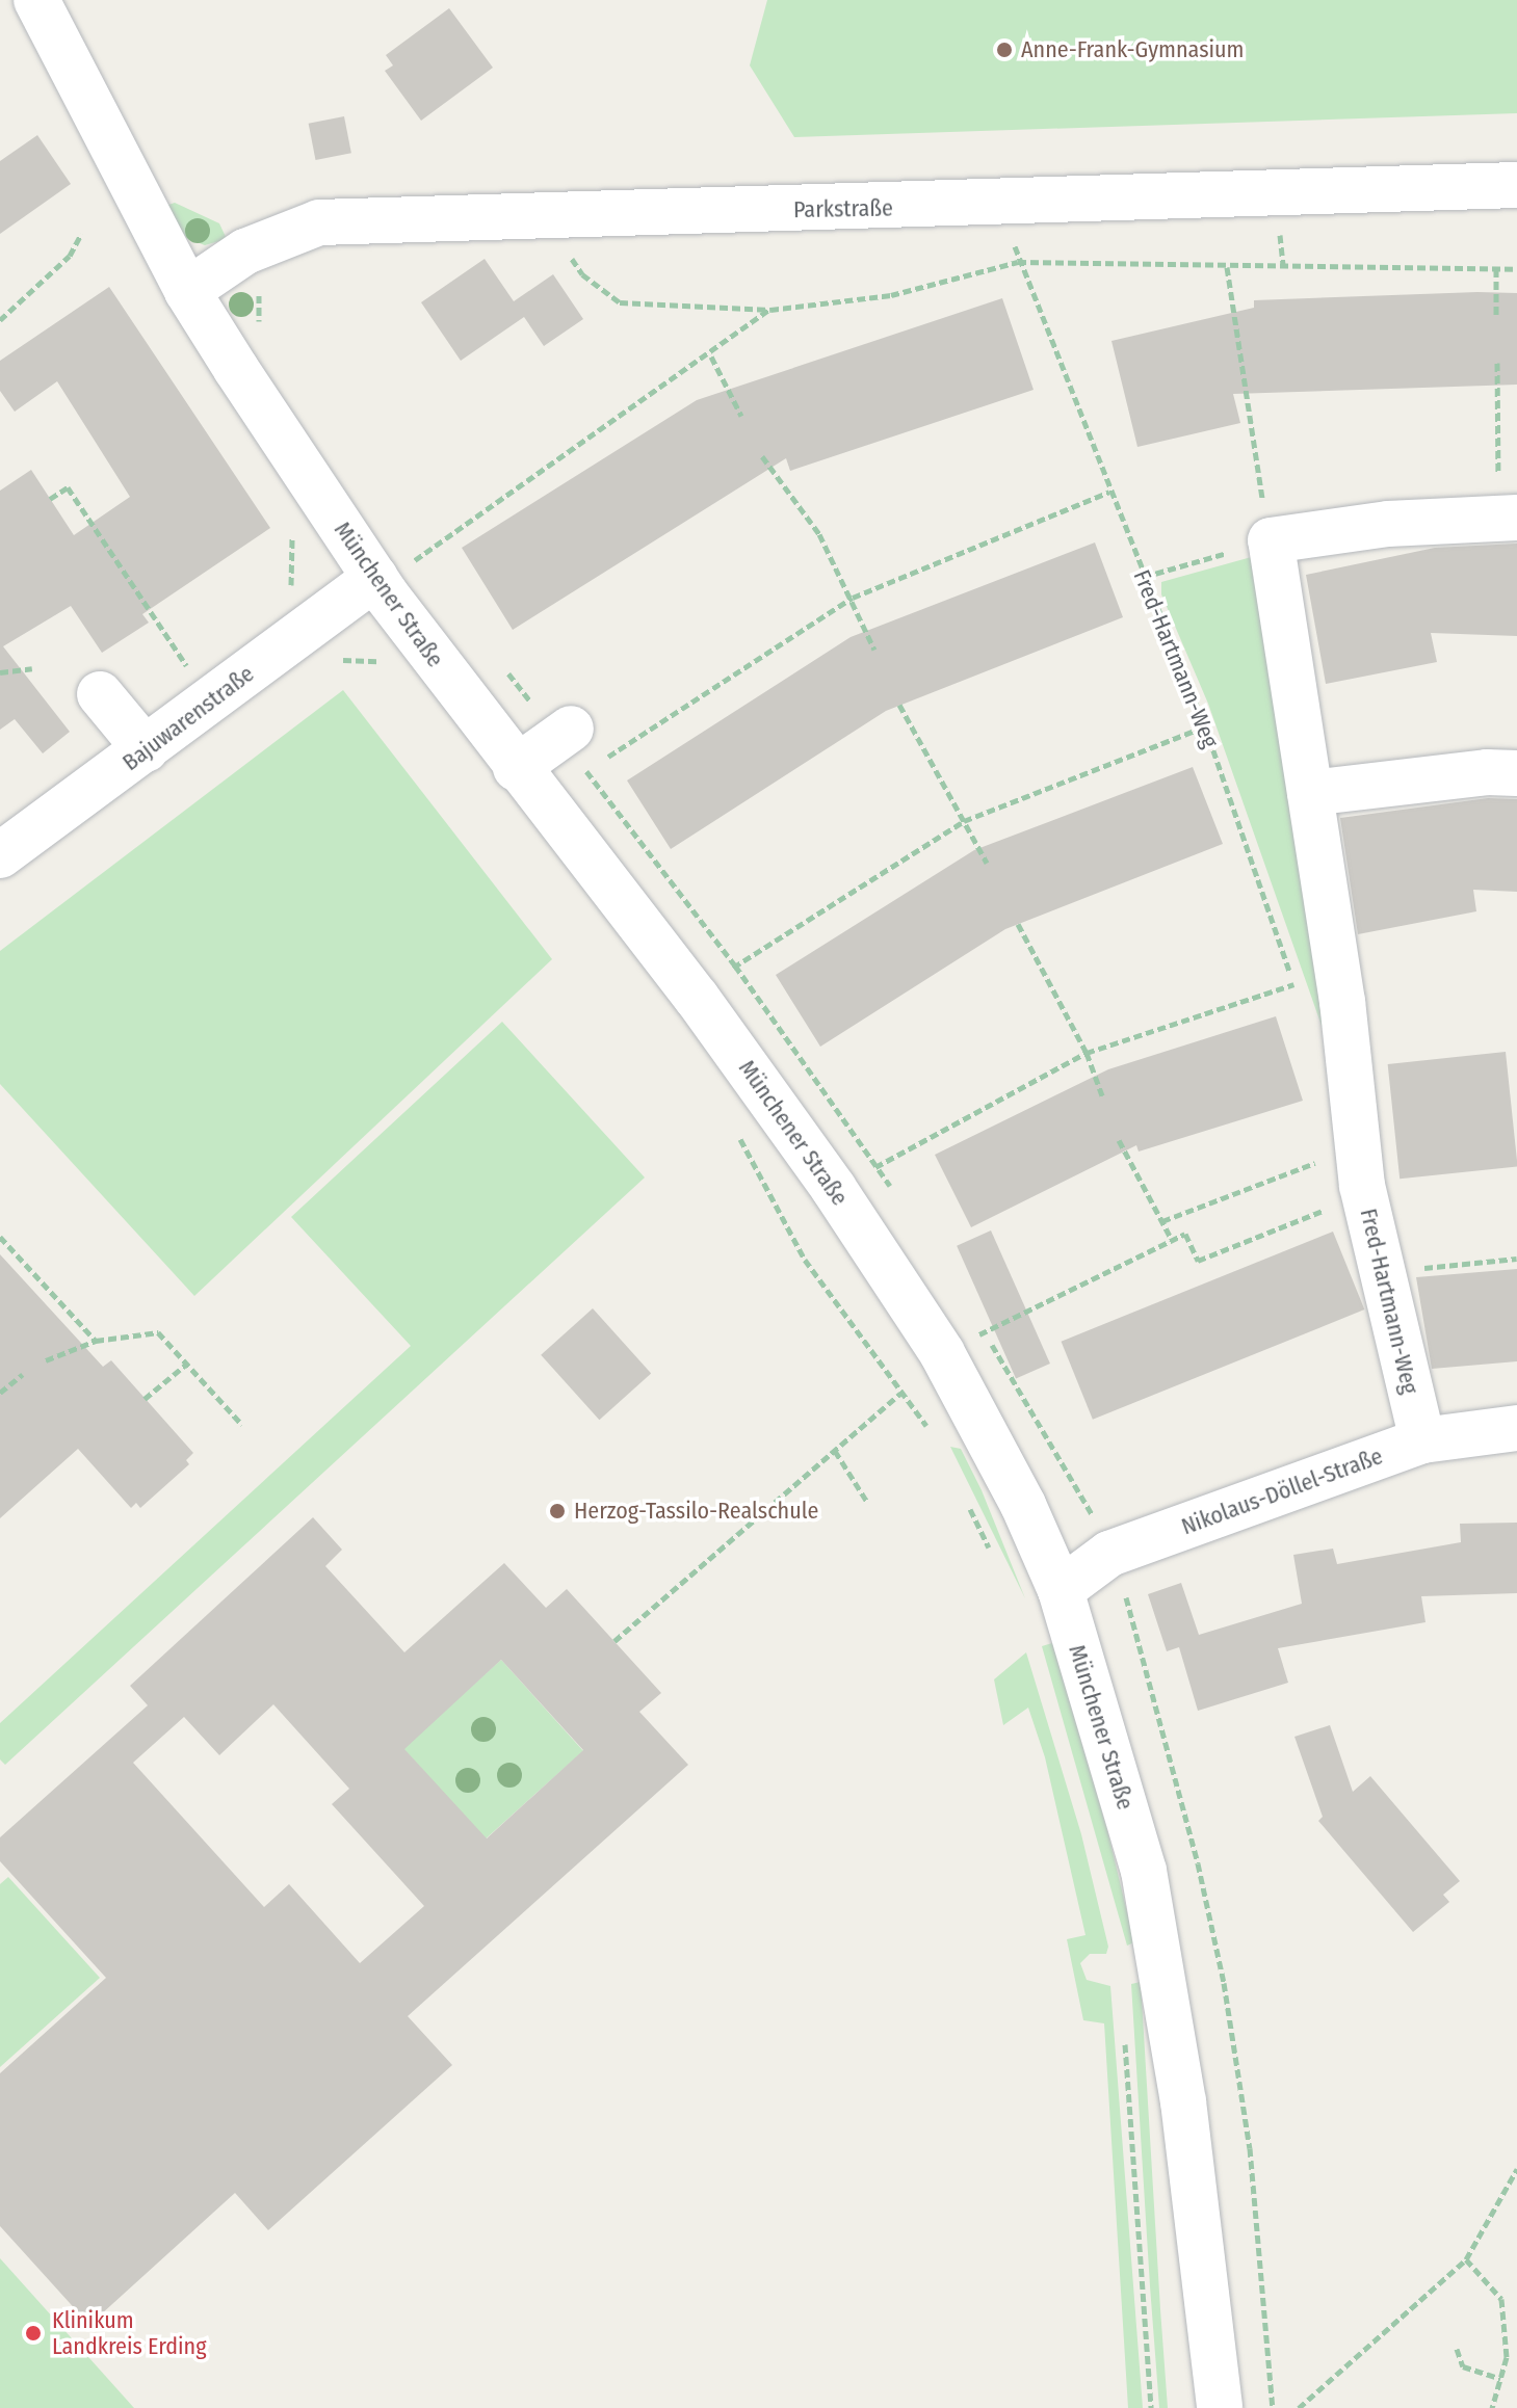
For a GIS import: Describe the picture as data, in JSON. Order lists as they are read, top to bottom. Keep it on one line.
{"streets":{"street":["Parkstraße","Münchener Straße","Fred-Hartmann-Weg","Bajuwarenstraße","Nikolaus-Döllel-Straße"]},"crossings":[["Parkstraße","Münchener Straße"],["Parkstraße","Fred-Hartmann-Weg"],["Münchener Straße","Bajuwarenstraße"],["Münchener Straße","Nikolaus-Döllel-Straße"],["Fred-Hartmann-Weg","Nikolaus-Döllel-Straße"]],"places":["Anne-Frank-Gymnasium","Herzog-Tassilo-Realschule","Klinikum Landkreis Erding"]}
